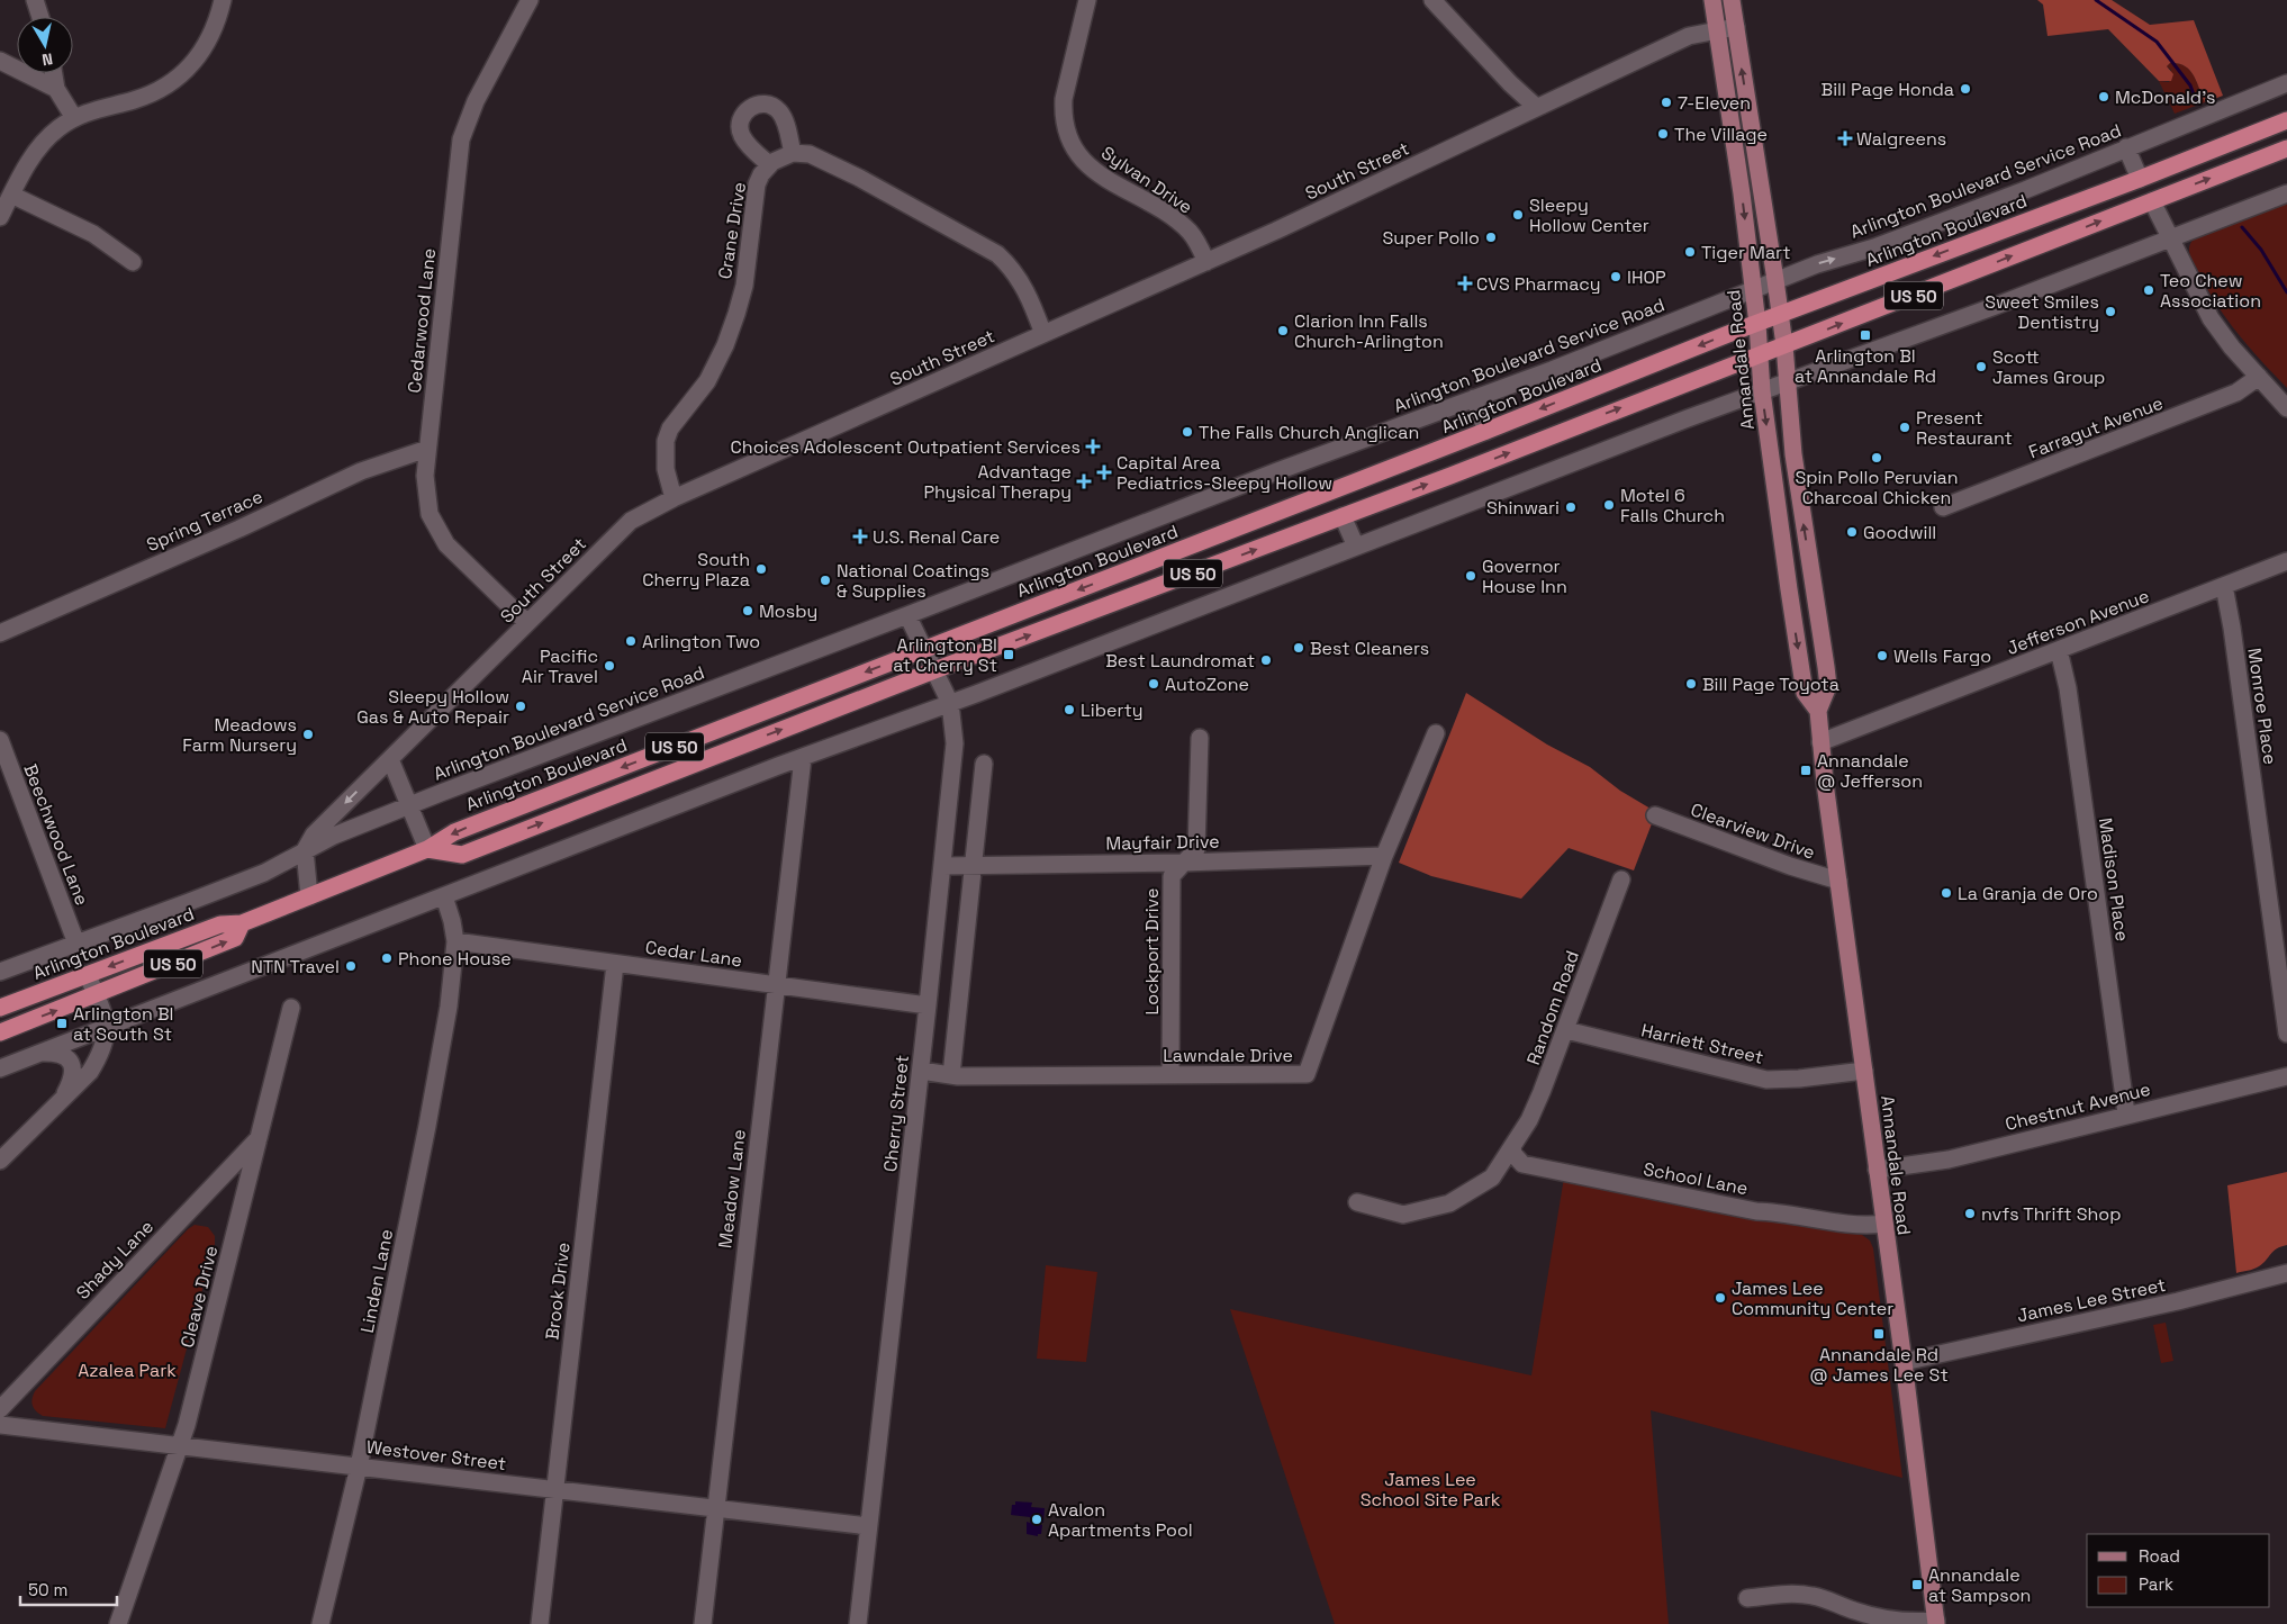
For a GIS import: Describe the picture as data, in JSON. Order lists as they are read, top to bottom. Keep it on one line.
{"streets":{"highway":["Arlington Boulevard","US 50"],"main road":["Annandale Road"],"street":["South Street","Sylvan Drive","Arlington Boulevard Service Road","Crane Drive","Cedarwood Lane","Farragut Avenue","Spring Terrace","Jefferson Avenue","Monroe Place","Clearview Drive","Beechwood Lane","Mayfair Drive","Madison Place","Lockport Drive","Cedar Lane","Random Road","Harriett Street","Lawndale Drive","Chestnut Avenue","Cherry Street","School Lane","Meadow Lane","Shady Lane","Linden Lane","Brook Drive","Cleave Drive","James Lee Street","Westover Street"]},"crossings":[["South Street","Sylvan Drive"],["South Street","Arlington Boulevard Service Road"],["South Street","Crane Drive"],["South Street","Cedarwood Lane"],["South Street","Annandale Road"],["Arlington Boulevard Service Road","Annandale Road"],["Arlington Boulevard Service Road","Beechwood Lane"],["Arlington Boulevard Service Road","Cherry Street"],["Arlington Boulevard","US 50"],["Arlington Boulevard","Annandale Road"],["Arlington Boulevard","Cherry Street"],["US 50","Annandale Road"],["US 50","Cherry Street"],["Cedarwood Lane","Spring Terrace"],["Annandale Road","Jefferson Avenue"],["Annandale Road","Clearview Drive"],["Annandale Road","Harriett Street"],["Annandale Road","Chestnut Avenue"],["Annandale Road","School Lane"],["Annandale Road","James Lee Street"],["Jefferson Avenue","Monroe Place"],["Jefferson Avenue","Madison Place"],["Mayfair Drive","Lockport Drive"],["Mayfair Drive","Lawndale Drive"],["Mayfair Drive","Cherry Street"],["Madison Place","Chestnut Avenue"],["Lockport Drive","Lawndale Drive"],["Cedar Lane","Cherry Street"],["Cedar Lane","Meadow Lane"],["Cedar Lane","Linden Lane"],["Cedar Lane","Brook Drive"],["Random Road","Harriett Street"],["Random Road","School Lane"],["Lawndale Drive","Cherry Street"],["Cherry Street","Westover Street"],["Meadow Lane","Westover Street"],["Shady Lane","Cleave Drive"],["Linden Lane","Westover Street"],["Brook Drive","Westover Street"],["Cleave Drive","Westover Street"]],"parks":["Azalea Park","James Lee School Site Park"],"places":{"other":["Bill Page Honda","McDonald's","7-Eleven","The Village","Sleepy Hollow Center","Super Pollo","Tiger Mart","IHOP","Teo Chew Association","Sweet Smiles Dentistry","Clarion Inn Falls Church-Arlington","Scott James Group","Present Restaurant","The Falls Church Anglican","Spin Pollo Peruvian Charcoal Chicken","Motel 6 Falls Church","Shinwari","Goodwill","South Cherry Plaza","Governor House Inn","National Coatings & Supplies","Mosby","Arlington Two","Best Cleaners","Wells Fargo","Best Laundromat","Pacific Air Travel","AutoZone","Bill Page Toyota","Sleepy Hollow Gas & Auto Repair","Liberty","Meadows Farm Nursery","La Granja de Oro","Phone House","NTN Travel","nvfs Thrift Shop","James Lee Community Center","Avalon Apartments Pool"],"health":["Walgreens","CVS Pharmacy","Choices Adolescent Outpatient Services","Capital Area Pediatrics-Sleepy Hollow","Advantage Physical Therapy","U.S. Renal Care"],"transit":["Arlington Bl at Annandale Rd","Arlington Bl at Cherry St","Annandale @ Jefferson","Arlington Bl at South St","Annandale Rd @ James Lee St","Annandale at Sampson"]},"legend":["Road","Park"],"scale_bar":"50 m","north":"bottom"}
